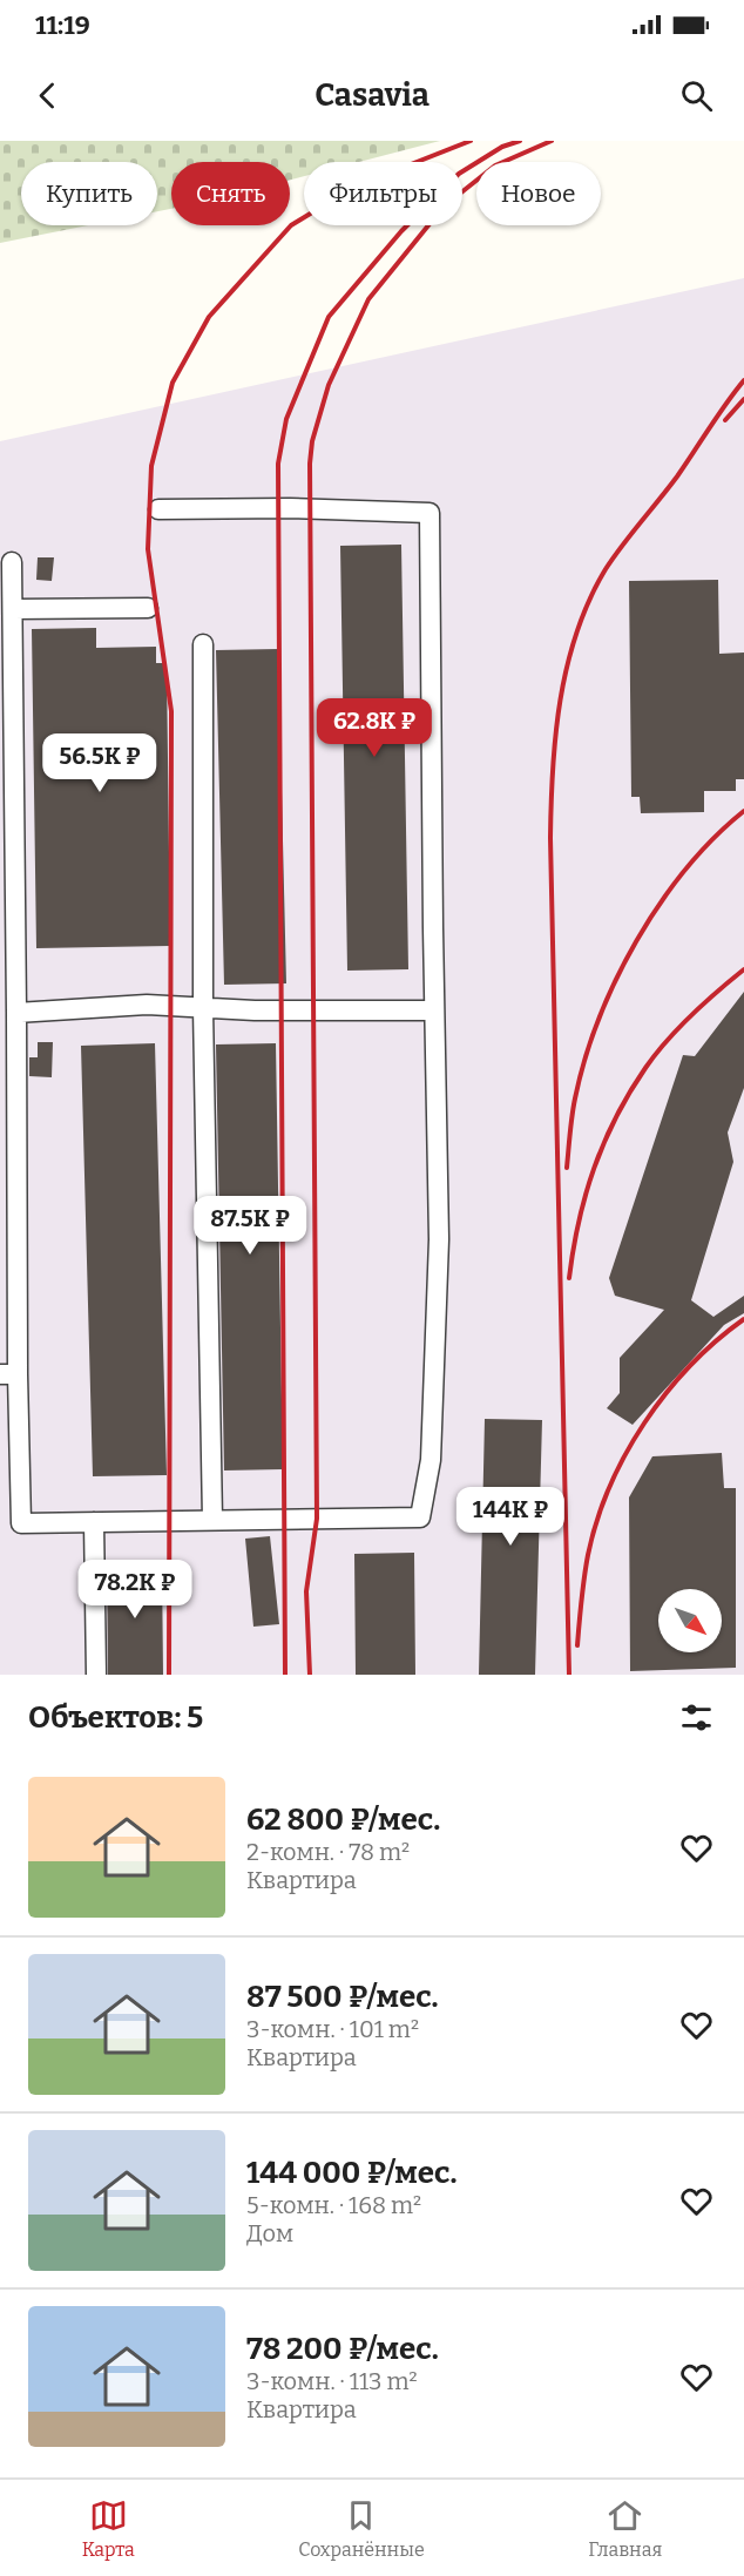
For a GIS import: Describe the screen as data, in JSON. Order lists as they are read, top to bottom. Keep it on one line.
{"north":"bottom right","page":{"status":"11:19","header":"Casavia","chip":["Купить","Снять","Фильтры","Новое"],"price":["62.8K ₽","56.5K ₽","87.5K ₽","144K ₽","78.2K ₽"],"heading":"Объектов: 5","list":[{"name":"62 800 ₽/мес.","note":"2-комн. · 78 m² · Квартира"},{"name":"87 500 ₽/мес.","note":"3-комн. · 101 m² · Квартира"},{"name":"144 000 ₽/мес.","note":"5-комн. · 168 m² · Дом"},{"name":"78 200 ₽/мес.","note":"3-комн. · 113 m² · Квартира"}],"tabs":["Карта","Сохранённые","Главная"]}}
